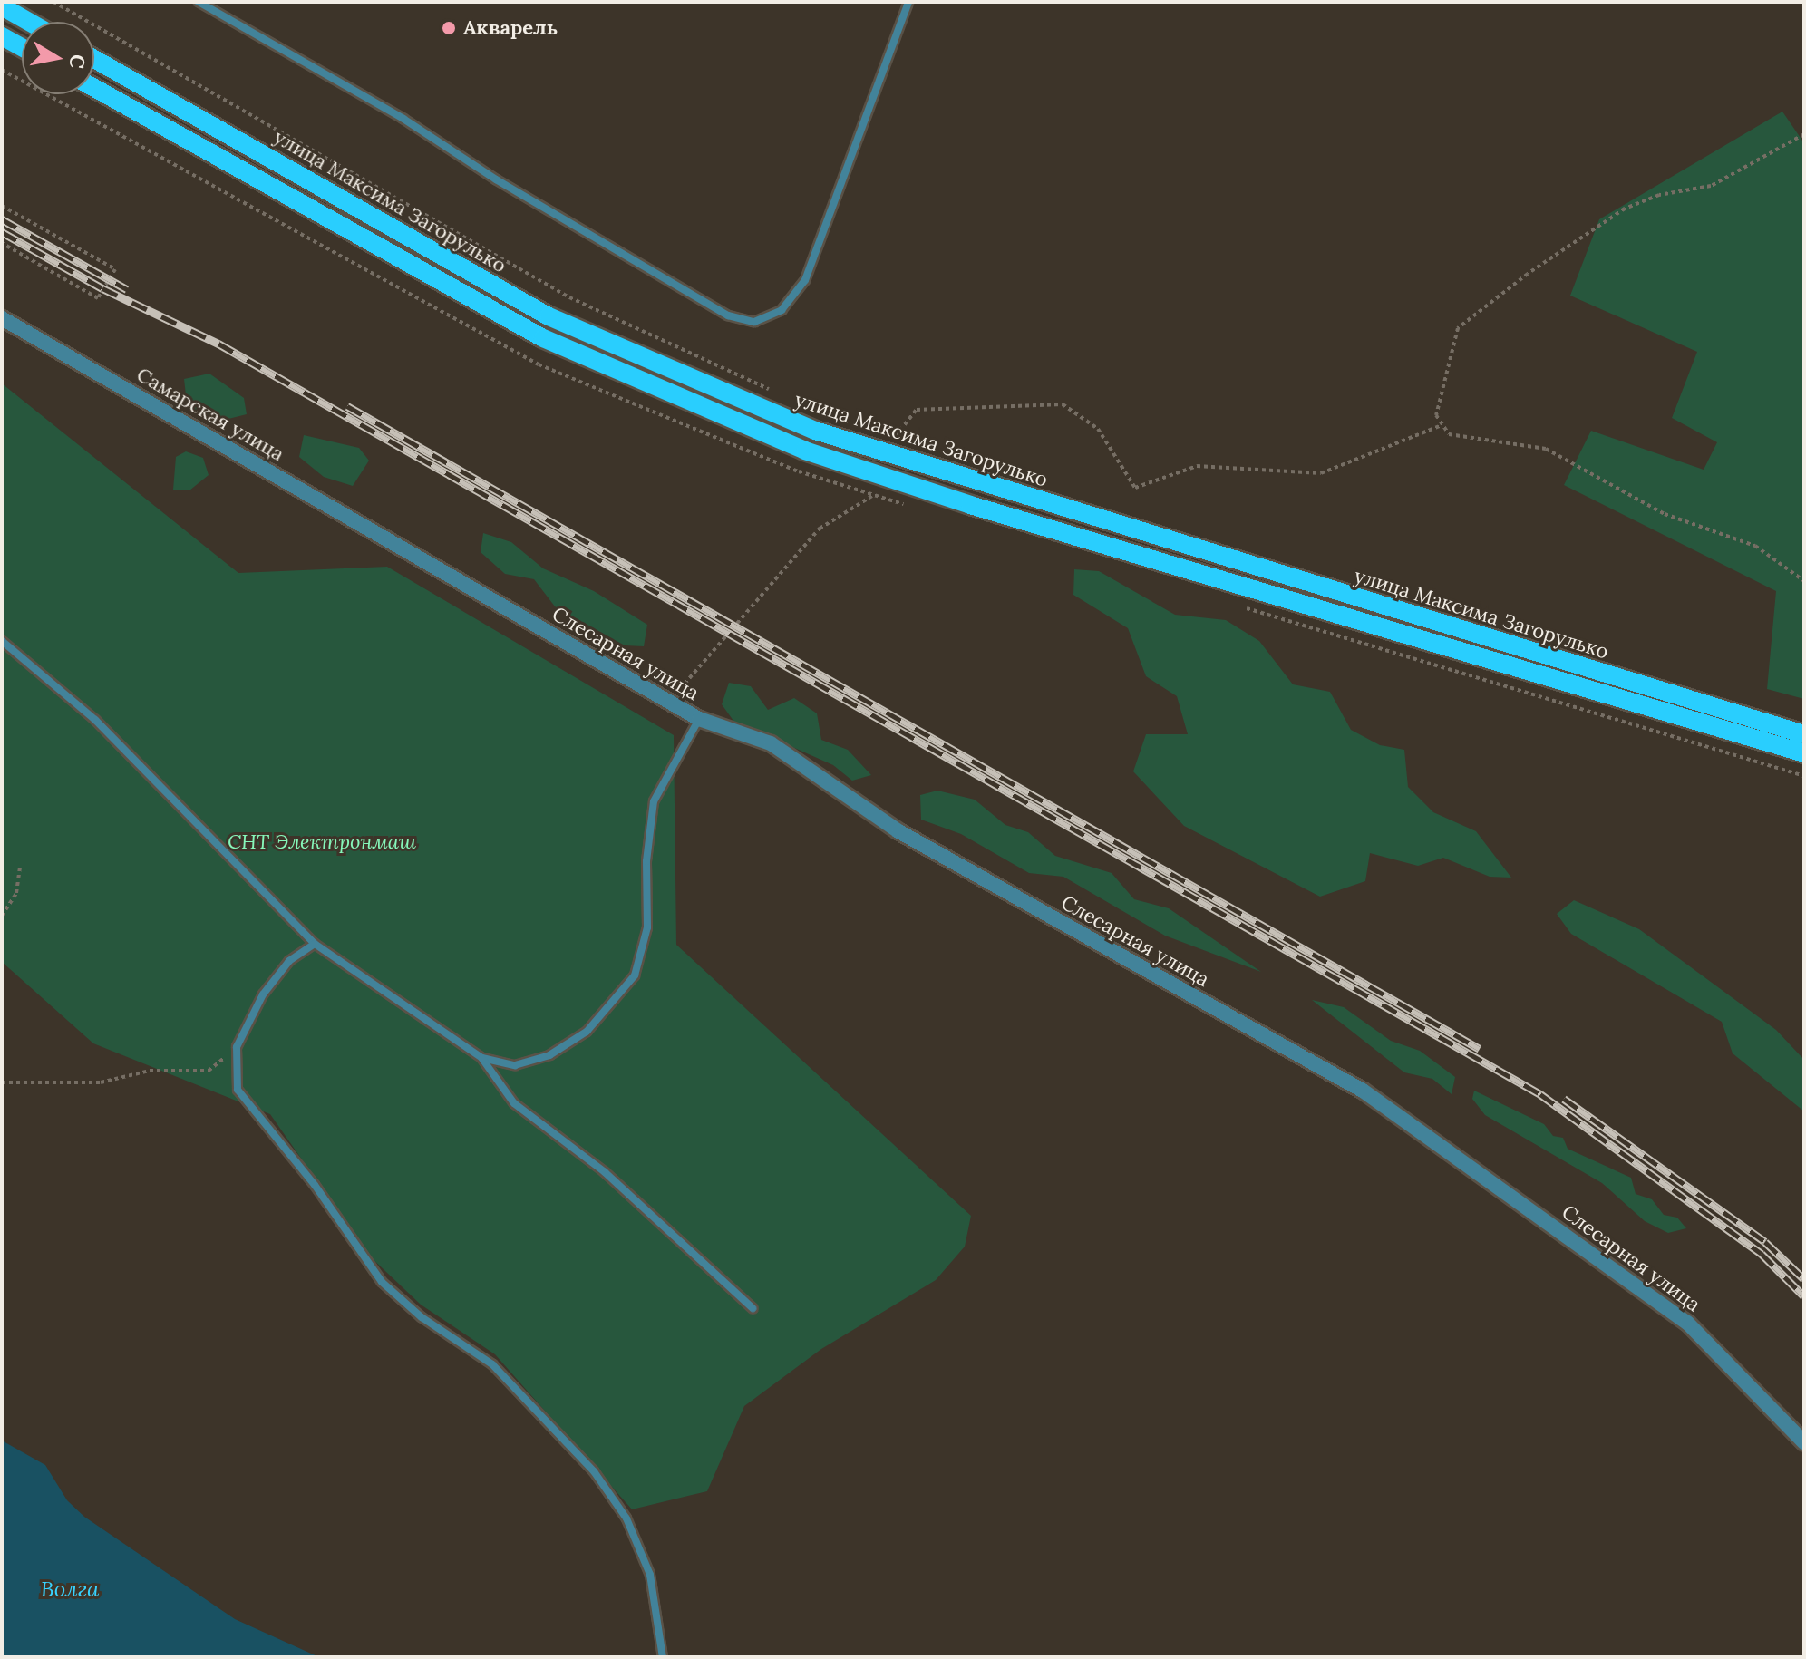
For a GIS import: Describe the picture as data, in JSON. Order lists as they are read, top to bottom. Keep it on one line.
{"streets":{"main road":["улица Максима Загорулько"],"street":["Самарская улица","Слесарная улица"]},"crossings":[["Самарская улица","Слесарная улица"]],"water":["Волга"],"parks":["СНТ Электронмаш"],"places":["Акварель"],"north":"right"}
